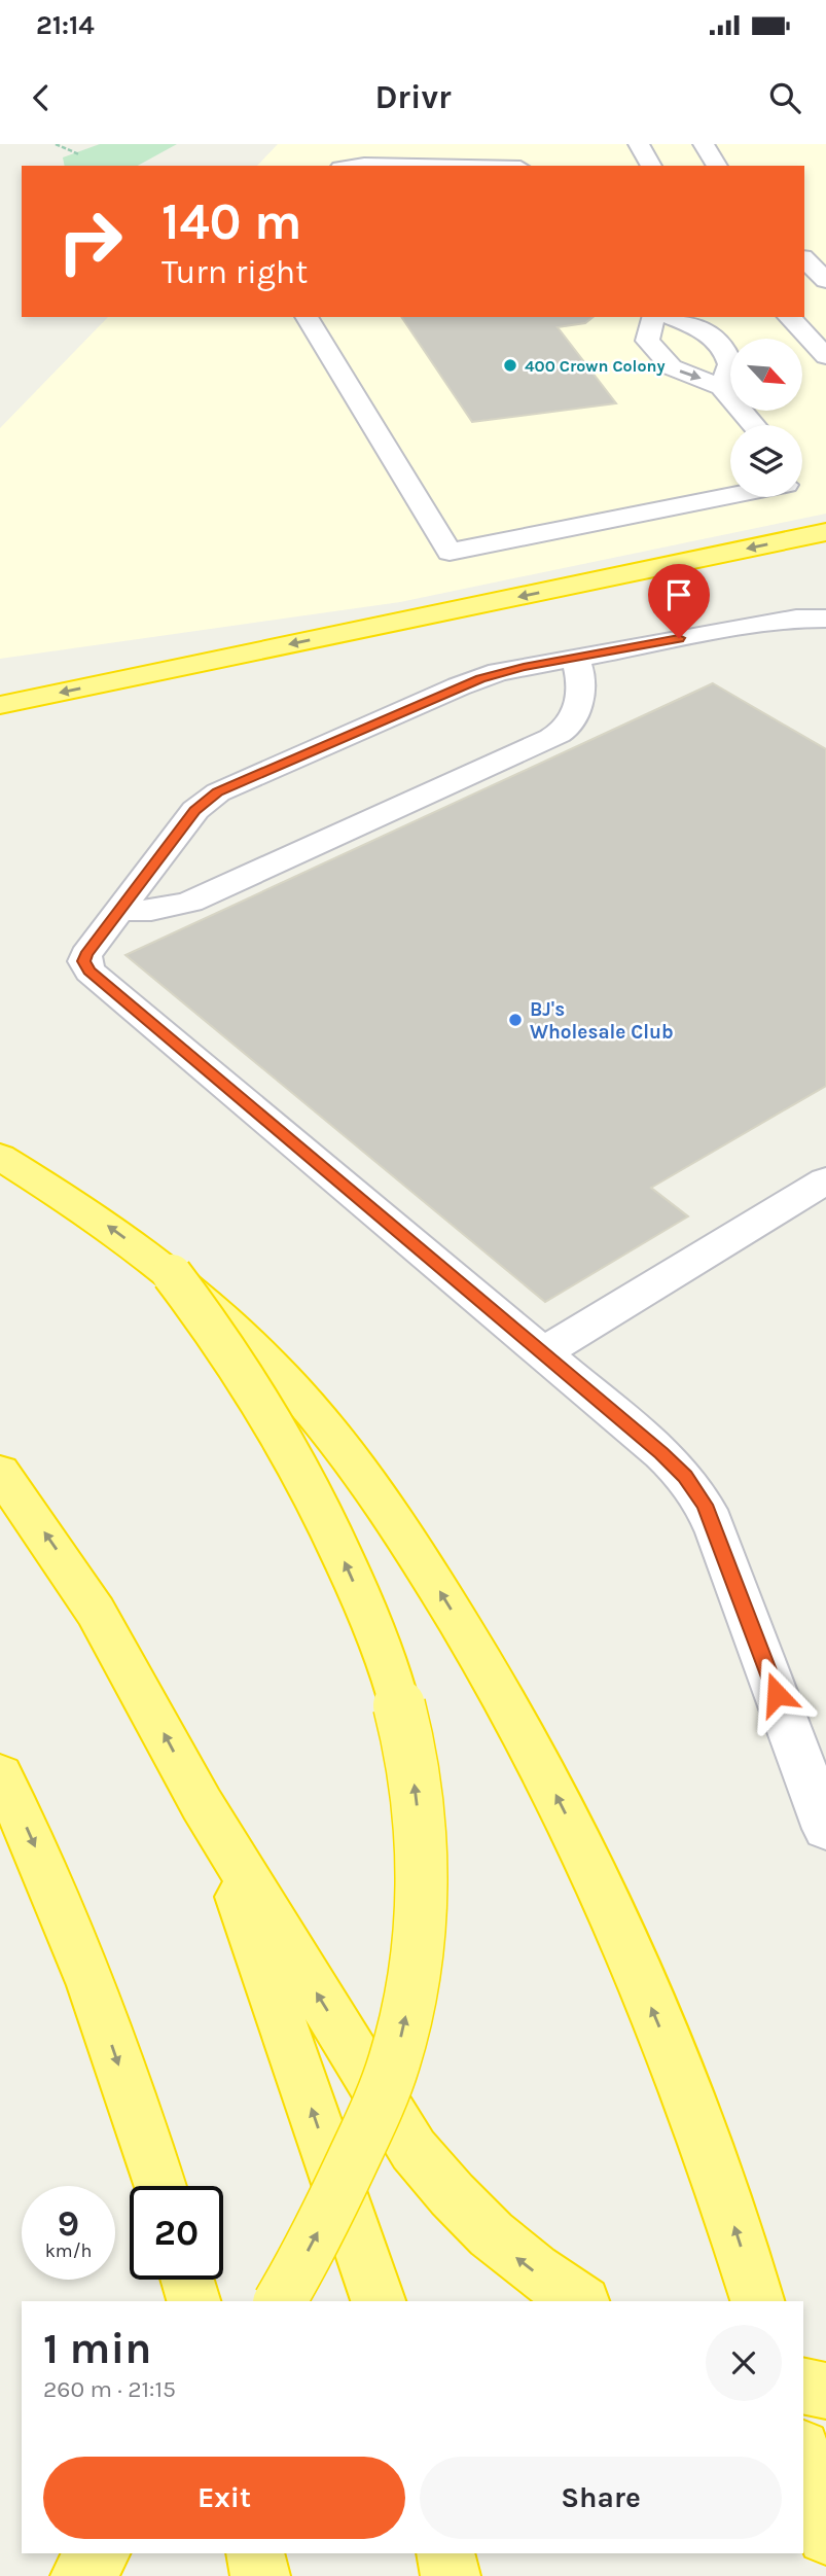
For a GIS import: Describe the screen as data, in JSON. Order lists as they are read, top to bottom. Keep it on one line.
{"places":["400 Crown Colony","BJ's Wholesale Club"],"north":"bottom right","page":{"status":"21:14","header":"Drivr","turn":["140 m","Turn right"],"speed":"9 km/h","limit":"20","heading":["1 min","260 m · 21:15"],"buttons":["Exit","Share"]}}
